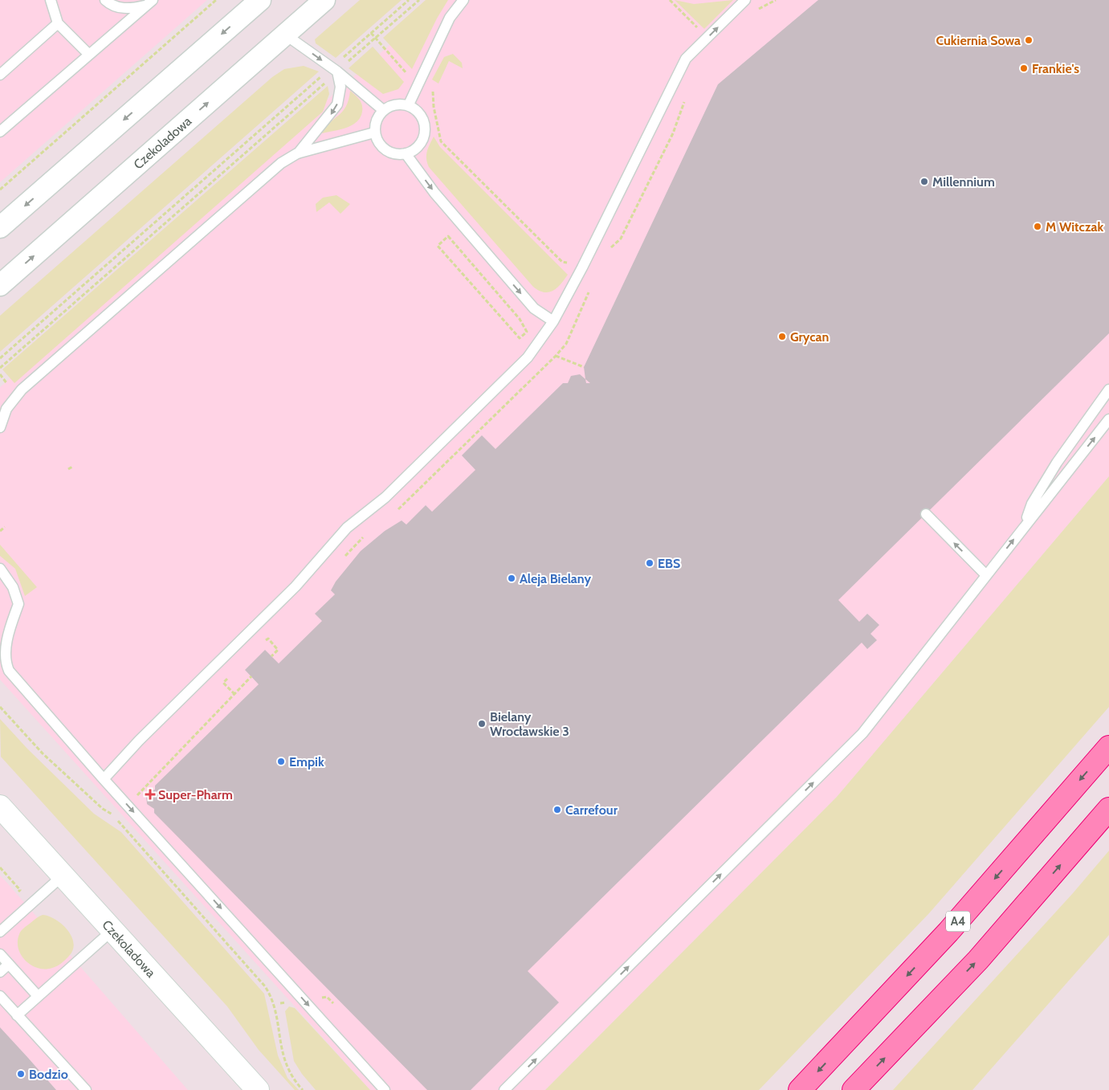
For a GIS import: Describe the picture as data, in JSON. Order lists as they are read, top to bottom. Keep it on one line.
{"streets":{"highway":["A4"],"street":["Czekoladowa"]},"places":{"other":["Cukiernia Sowa","Frankie's","Millennium","M Witczak","Grycan","EBS","Aleja Bielany","Bielany Wrocławskie 3","Empik","Carrefour","Bodzio"],"health":["Super-Pharm"]}}
